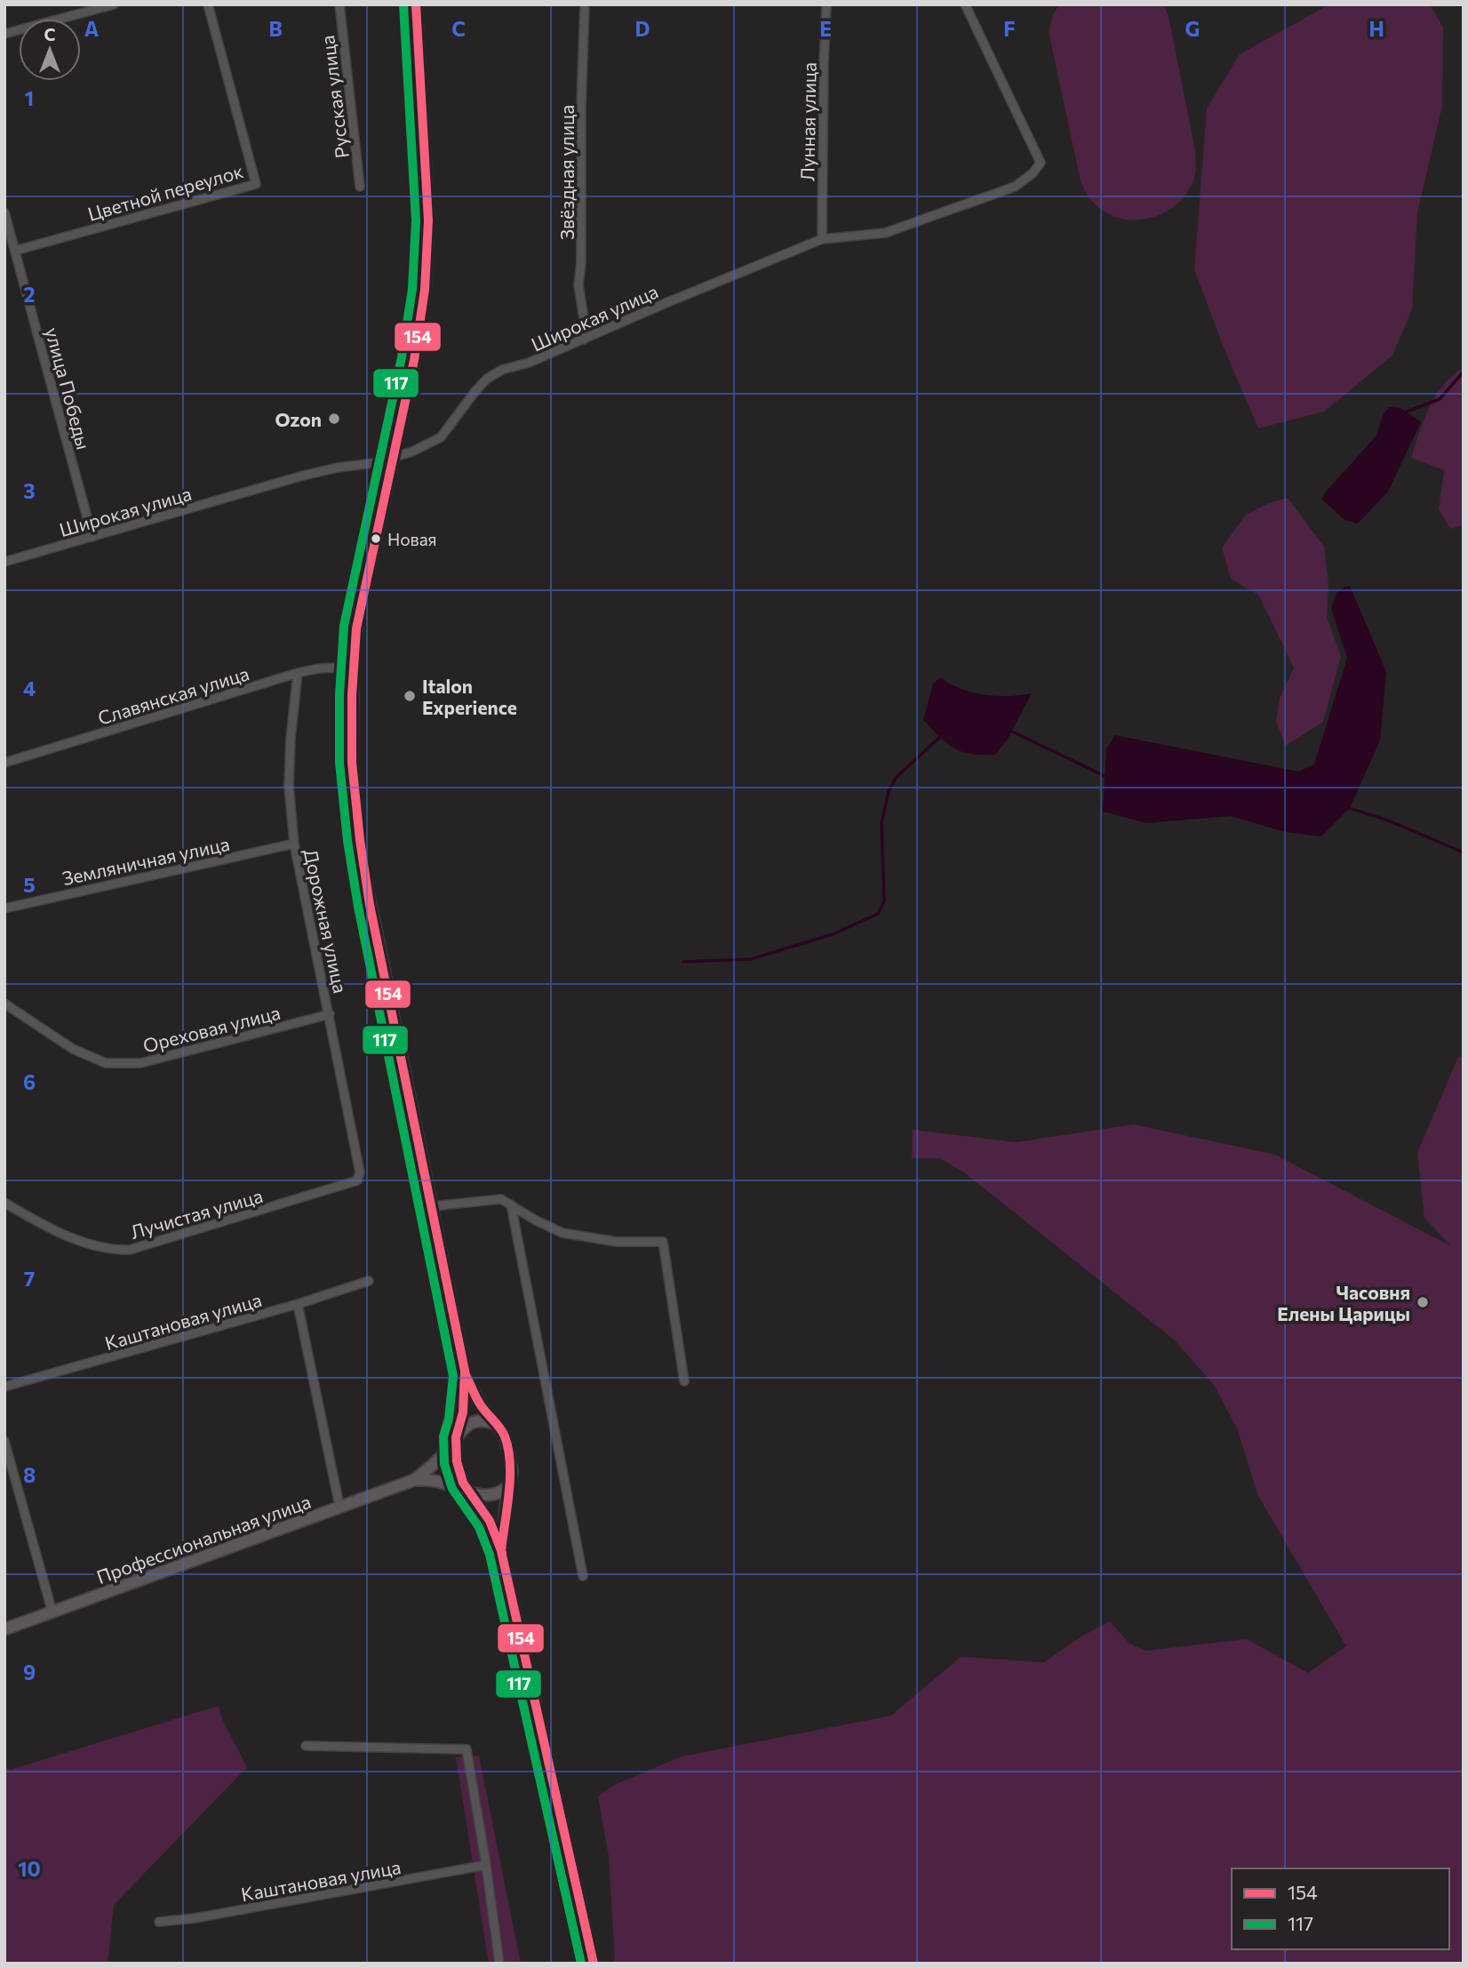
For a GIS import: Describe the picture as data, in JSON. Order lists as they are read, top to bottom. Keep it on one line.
{"streets":{"main road":["Профессиональная улица"],"street":["Русская улица","Лунная улица","Звёздная улица","Цветной переулок","Широкая улица","улица Победы","Славянская улица","Земляничная улица","Дорожная улица","Ореховая улица","Лучистая улица","Каштановая улица"]},"crossings":[["Лунная улица","Широкая улица"],["Звёздная улица","Широкая улица"],["Цветной переулок","улица Победы"],["Широкая улица","улица Победы"],["Славянская улица","Дорожная улица"],["Земляничная улица","Дорожная улица"],["Дорожная улица","Ореховая улица"],["Дорожная улица","Лучистая улица"]],"places":["Ozon","Новая","Italon Experience","Часовня Елены Царицы"],"lines":["transit line 154","transit line 117"],"legend":["154","117"],"north":"top","grid":{"columns":["A","B","C","D","E","F","G","H"],"rows":["1","2","3","4","5","6","7","8","9","10"]}}
